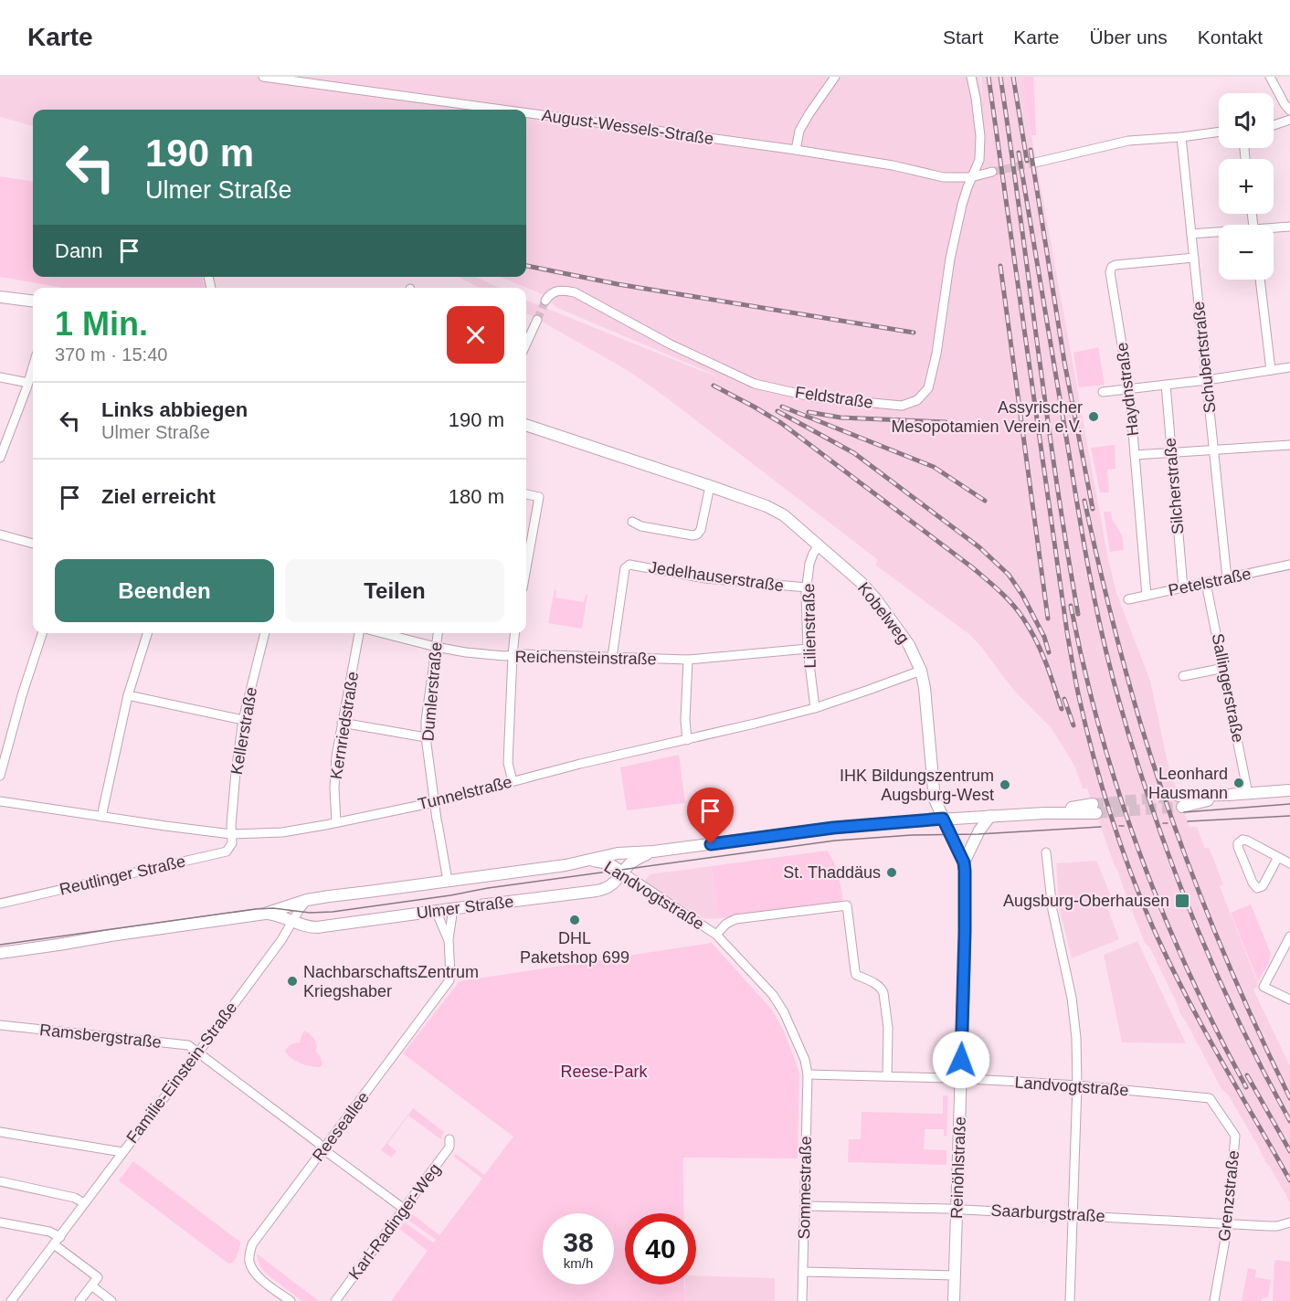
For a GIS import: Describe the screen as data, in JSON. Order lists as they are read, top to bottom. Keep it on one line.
{"streets":{"street":["August-Wessels-Straße","Schubertstraße","Haydnstraße","Feldstraße","Silcherstraße","Jedelhauserstraße","Petelstraße","Kobelweg","Lilienstraße","Reichensteinstraße","Sallingerstraße","Dumlerstraße","Kernriedstraße","Kellerstraße","Tunnelstraße","Reutlinger Straße","Landvogtstraße","Ulmer Straße","Ramsbergstraße","Familie-Einstein-Straße","Reeseallee","Reinöhlstraße","Sommestraße","Grenzstraße","Saarburgstraße","Karl-Radinger-Weg"]},"crossings":[["August-Wessels-Straße","Feldstraße"],["Schubertstraße","Haydnstraße"],["Schubertstraße","Petelstraße"],["Haydnstraße","Petelstraße"],["Silcherstraße","Petelstraße"],["Jedelhauserstraße","Lilienstraße"],["Jedelhauserstraße","Reichensteinstraße"],["Petelstraße","Sallingerstraße"],["Kobelweg","Lilienstraße"],["Kobelweg","Tunnelstraße"],["Kobelweg","Ulmer Straße"],["Kobelweg","Reinöhlstraße"],["Lilienstraße","Reichensteinstraße"],["Lilienstraße","Tunnelstraße"],["Reichensteinstraße","Dumlerstraße"],["Dumlerstraße","Tunnelstraße"],["Dumlerstraße","Ulmer Straße"],["Kernriedstraße","Tunnelstraße"],["Kellerstraße","Tunnelstraße"],["Kellerstraße","Reutlinger Straße"],["Tunnelstraße","Reutlinger Straße"],["Landvogtstraße","Ulmer Straße"],["Landvogtstraße","Reinöhlstraße"],["Landvogtstraße","Sommestraße"],["Landvogtstraße","Grenzstraße"],["Ulmer Straße","Familie-Einstein-Straße"],["Ulmer Straße","Reeseallee"],["Ulmer Straße","Reinöhlstraße"],["Ramsbergstraße","Familie-Einstein-Straße"],["Ramsbergstraße","Reeseallee"],["Ramsbergstraße","Karl-Radinger-Weg"],["Reinöhlstraße","Saarburgstraße"],["Sommestraße","Saarburgstraße"],["Grenzstraße","Saarburgstraße"]],"parks":["Reese-Park"],"places":{"other":["Assyrischer Mesopotamien Verein e.V.","Leonhard Hausmann","IHK Bildungszentrum Augsburg-West","St. Thaddäus","DHL Paketshop 699","NachbarschaftsZentrum Kriegshaber"],"transit":["Augsburg-Oberhausen"]},"page":{"header":"Karte","nav":["Start","Karte","Über uns","Kontakt"],"map_buttons":["+","−"],"turn":["190 m","Ulmer Straße"],"then":"Dann","heading":["1 Min.","370 m · 15:40"],"list":[{"name":"Links abbiegen","note":"Ulmer Straße","value":"190 m"},{"name":"Ziel erreicht","value":"180 m"}],"buttons":["Beenden","Teilen"],"speed":"38 km/h","limit":"40"}}
